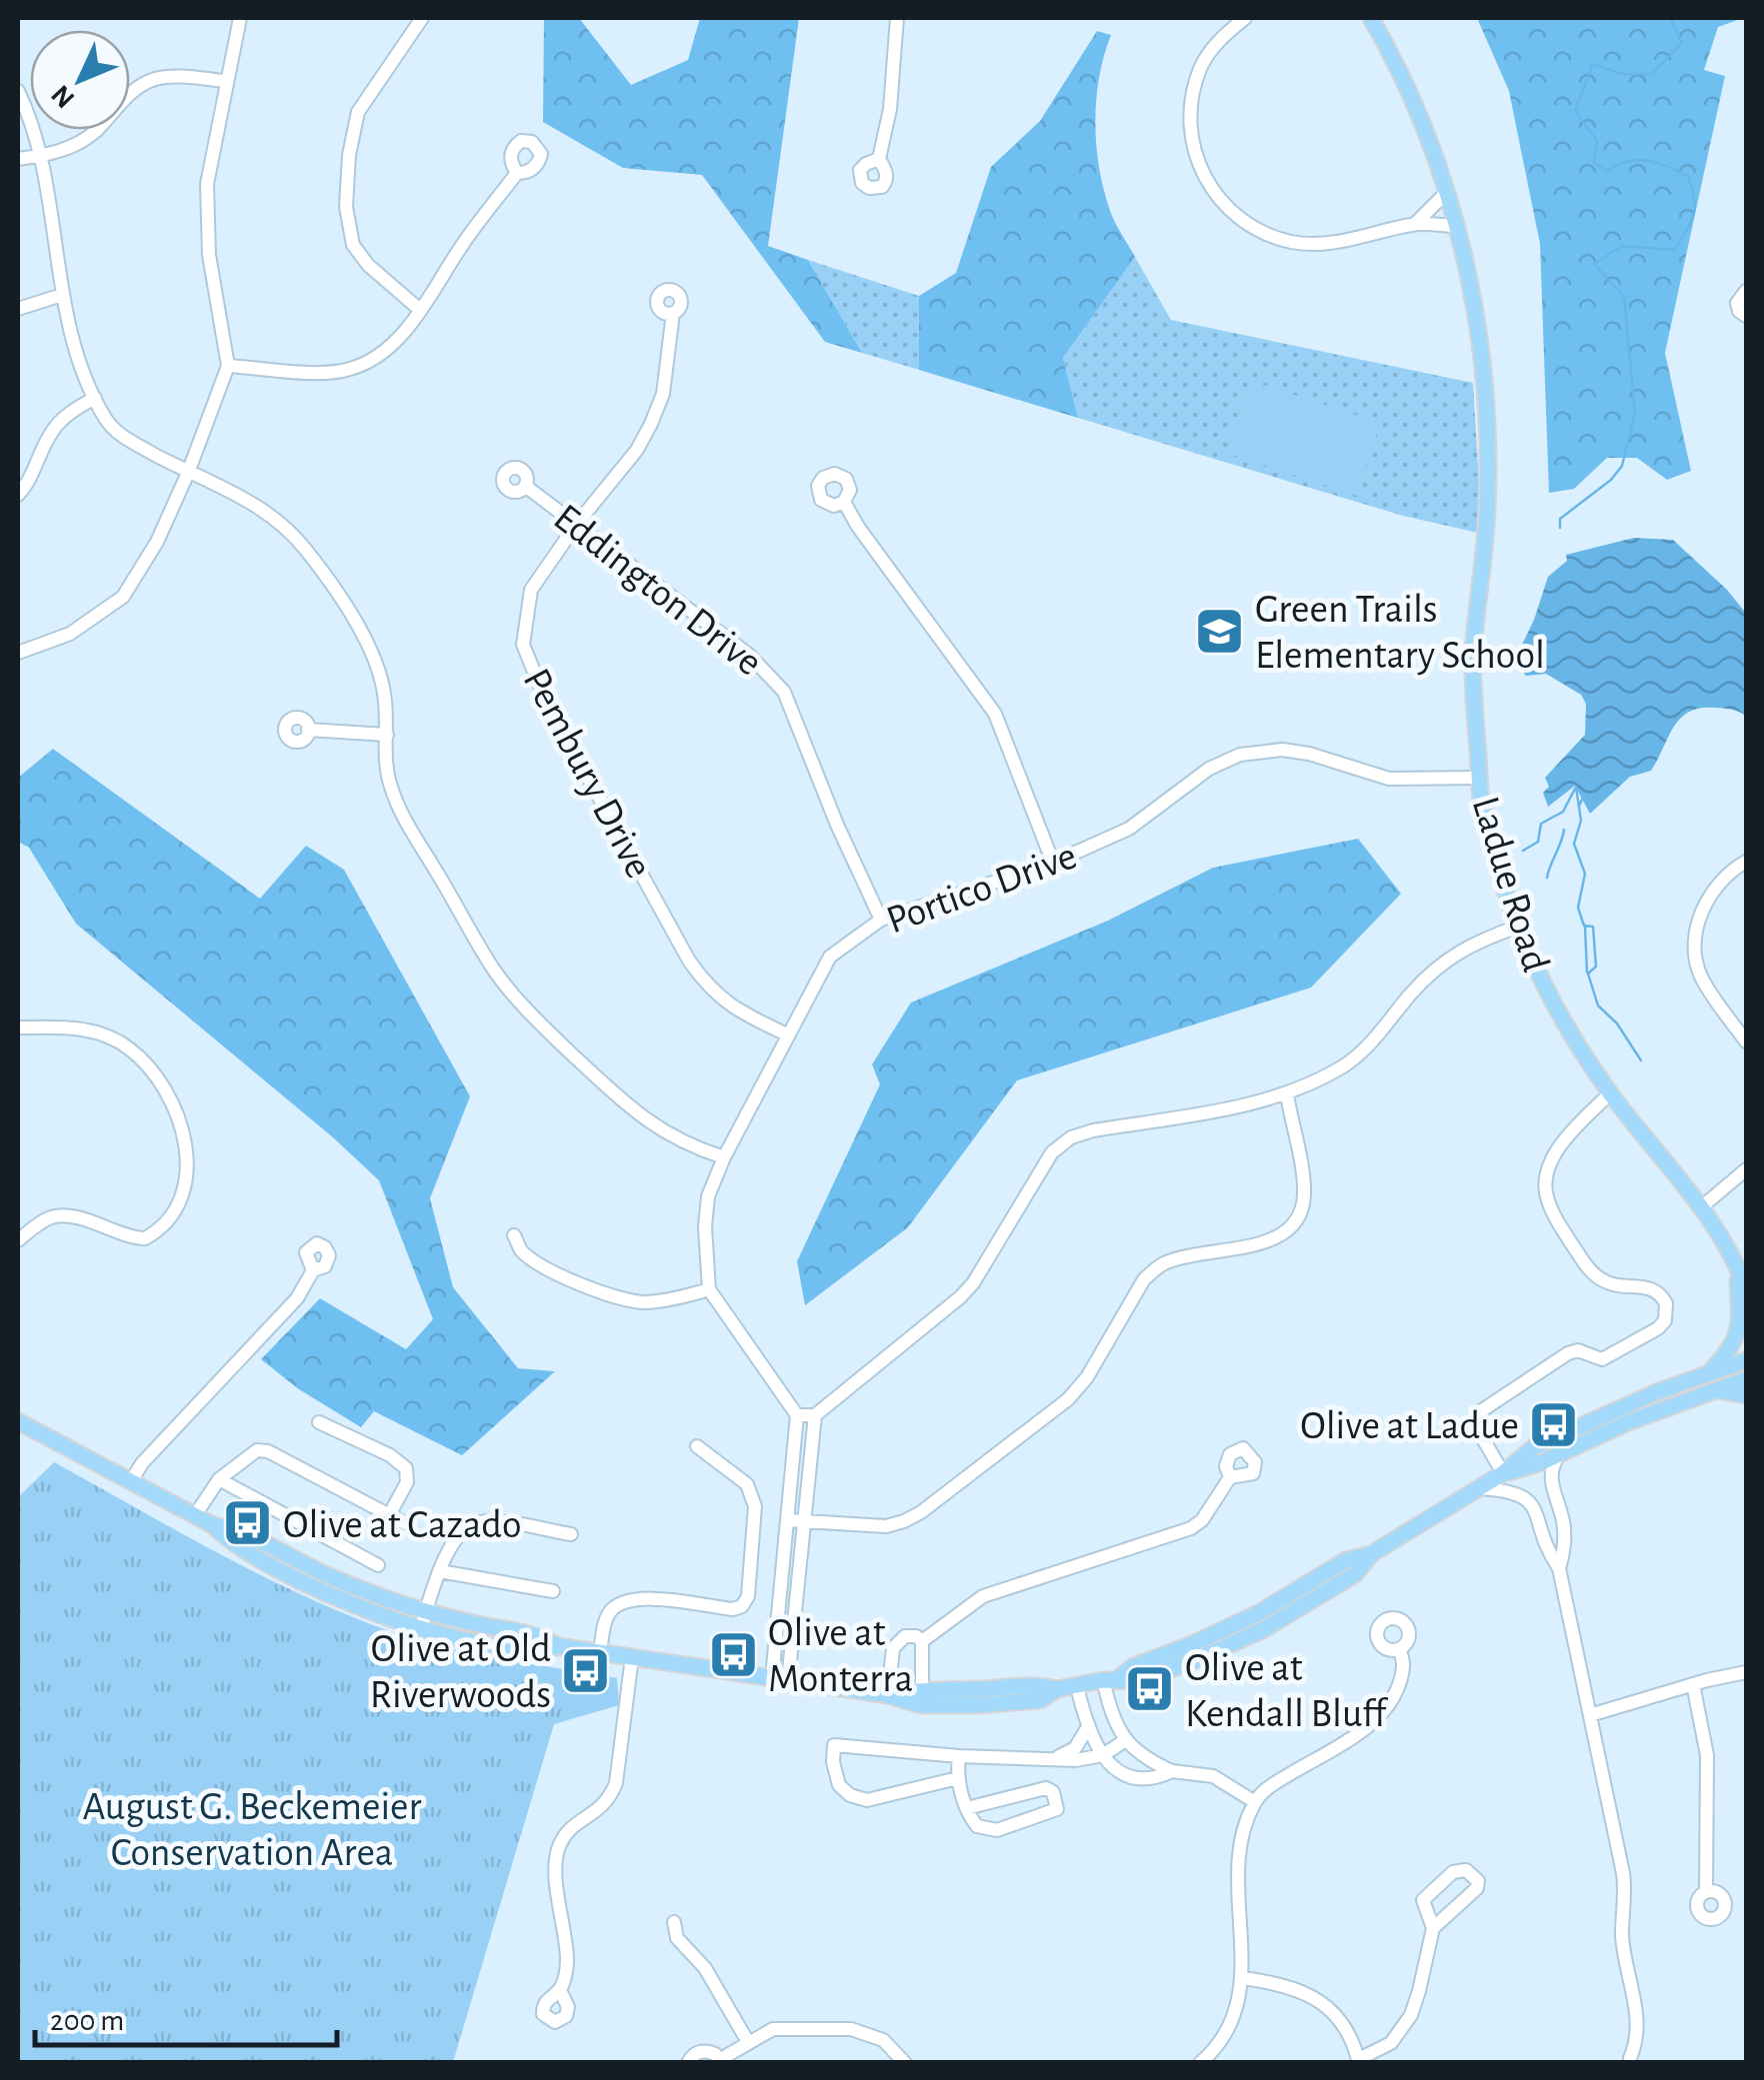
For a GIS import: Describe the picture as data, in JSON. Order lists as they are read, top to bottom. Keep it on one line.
{"streets":{"main road":["Ladue Road"],"street":["Eddington Drive","Pembury Drive","Portico Drive"]},"crossings":[["Eddington Drive","Pembury Drive"],["Eddington Drive","Portico Drive"],["Pembury Drive","Portico Drive"],["Ladue Road","Portico Drive"]],"parks":["August G. Beckemeier Conservation Area"],"places":{"school or university":["Green Trails Elementary School"],"bus stop":["Olive at Ladue","Olive at Cazado","Olive at Monterra","Olive at Old Riverwoods","Olive at Kendall Bluff"]},"scale_bar":"200 m","north":"bottom left"}
